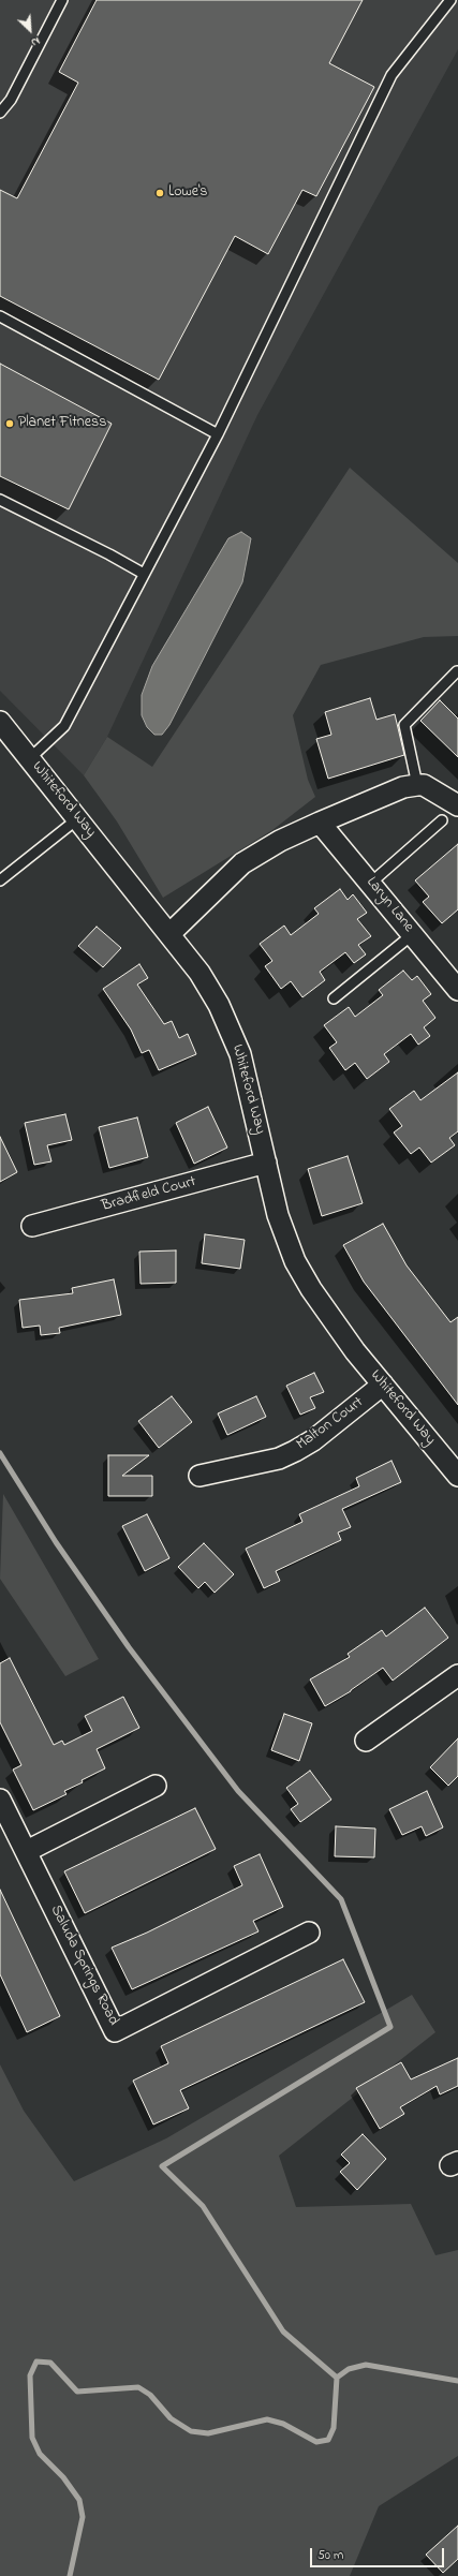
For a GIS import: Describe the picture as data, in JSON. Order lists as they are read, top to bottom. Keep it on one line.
{"streets":{"street":["Whiteford Way","Laryn Lane","Bradfield Court","Malton Court","Saluda Springs Road"]},"crossings":[["Whiteford Way","Bradfield Court"],["Whiteford Way","Malton Court"]],"places":["Lowe's","Planet Fitness"],"scale_bar":"50 m","north":"bottom right"}
